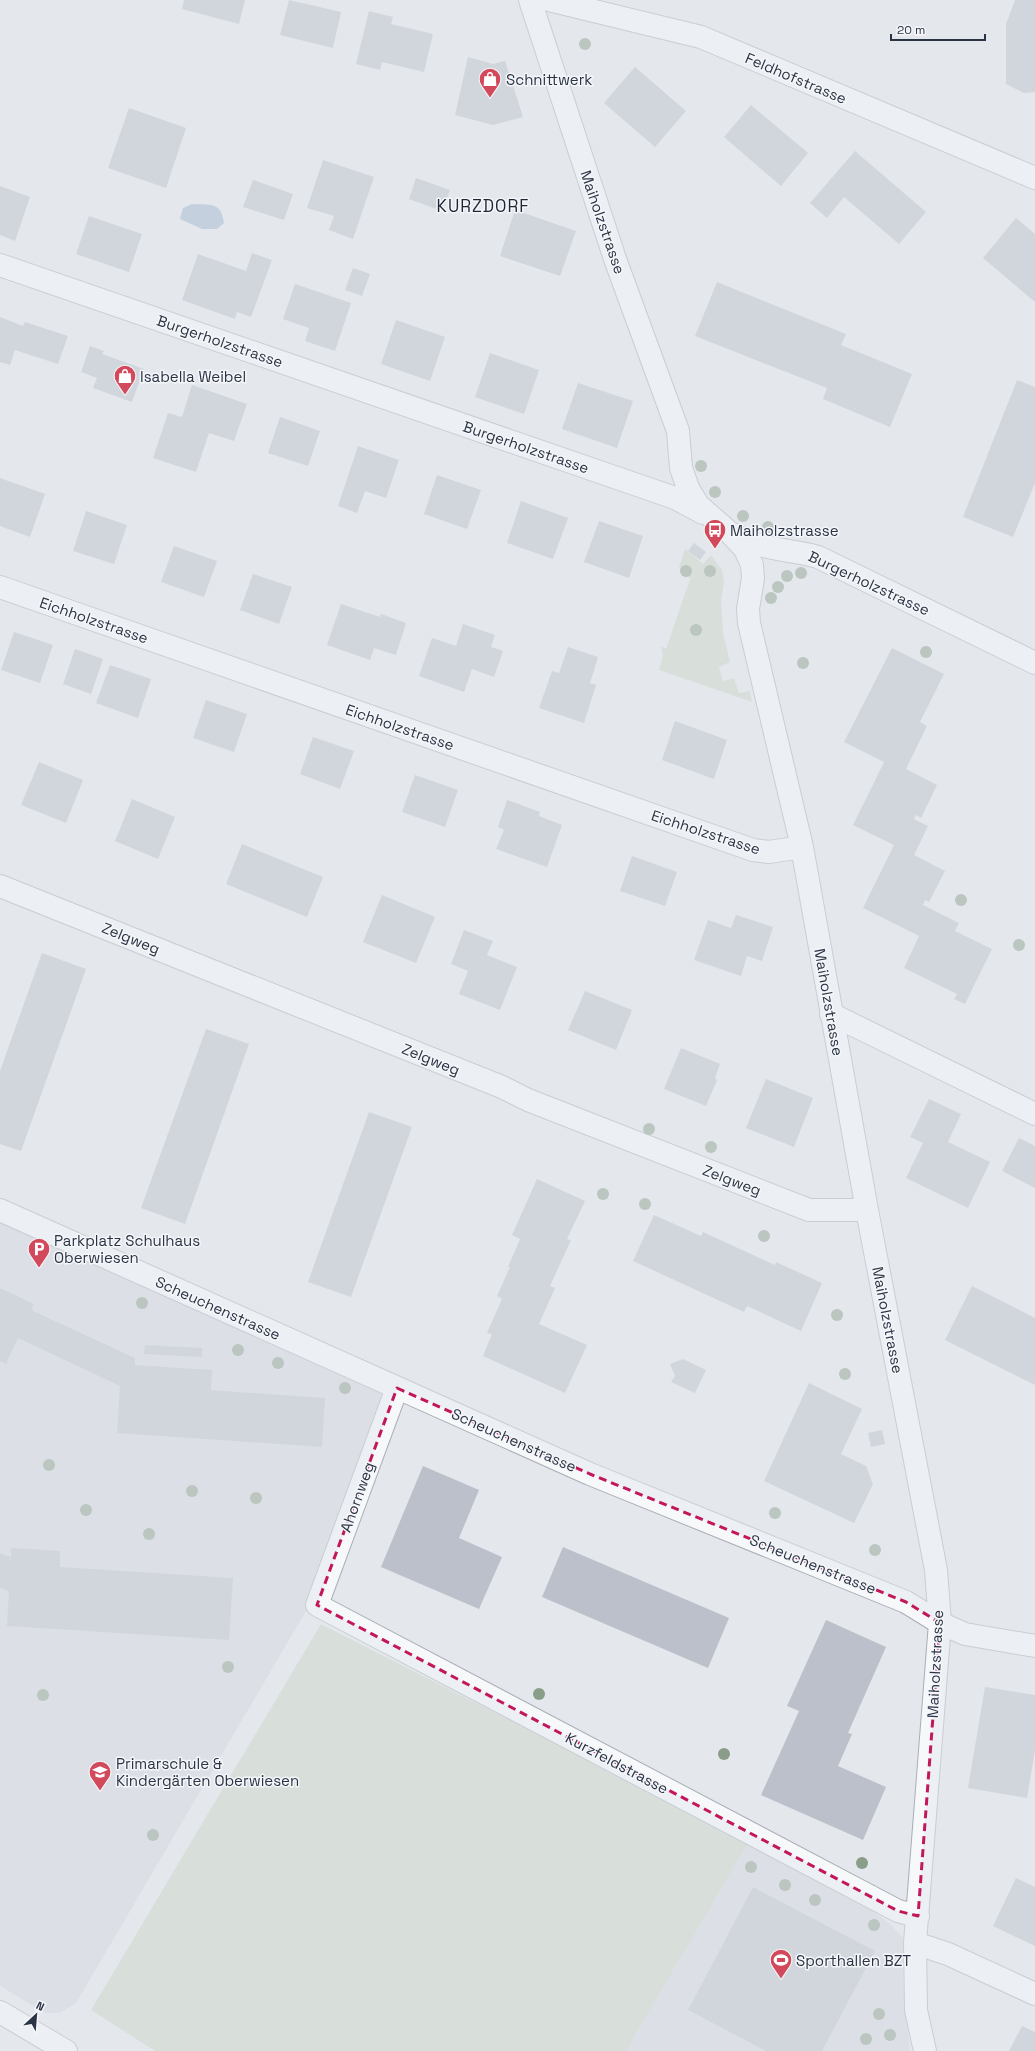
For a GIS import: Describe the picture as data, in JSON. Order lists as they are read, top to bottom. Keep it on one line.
{"streets":{"street":["Feldhofstrasse","Maiholzstrasse","Burgerholzstrasse","Eichholzstrasse","Zelgweg","Scheuchenstrasse","Ahornweg","Kurzfeldstrasse"]},"crossings":[["Maiholzstrasse","Burgerholzstrasse"],["Maiholzstrasse","Eichholzstrasse"],["Maiholzstrasse","Zelgweg"],["Maiholzstrasse","Scheuchenstrasse"],["Maiholzstrasse","Kurzfeldstrasse"],["Scheuchenstrasse","Ahornweg"],["Ahornweg","Kurzfeldstrasse"]],"districts":["KURZDORF"],"places":{"shop":["Schnittwerk","Isabella Weibel"],"bus stop":["Maiholzstrasse"],"parking":["Parkplatz Schulhaus Oberwiesen"],"school or university":["Primarschule & Kindergärten Oberwiesen"],"sports":["Sporthallen BZT"]},"scale_bar":"20 m","north":"top right"}
